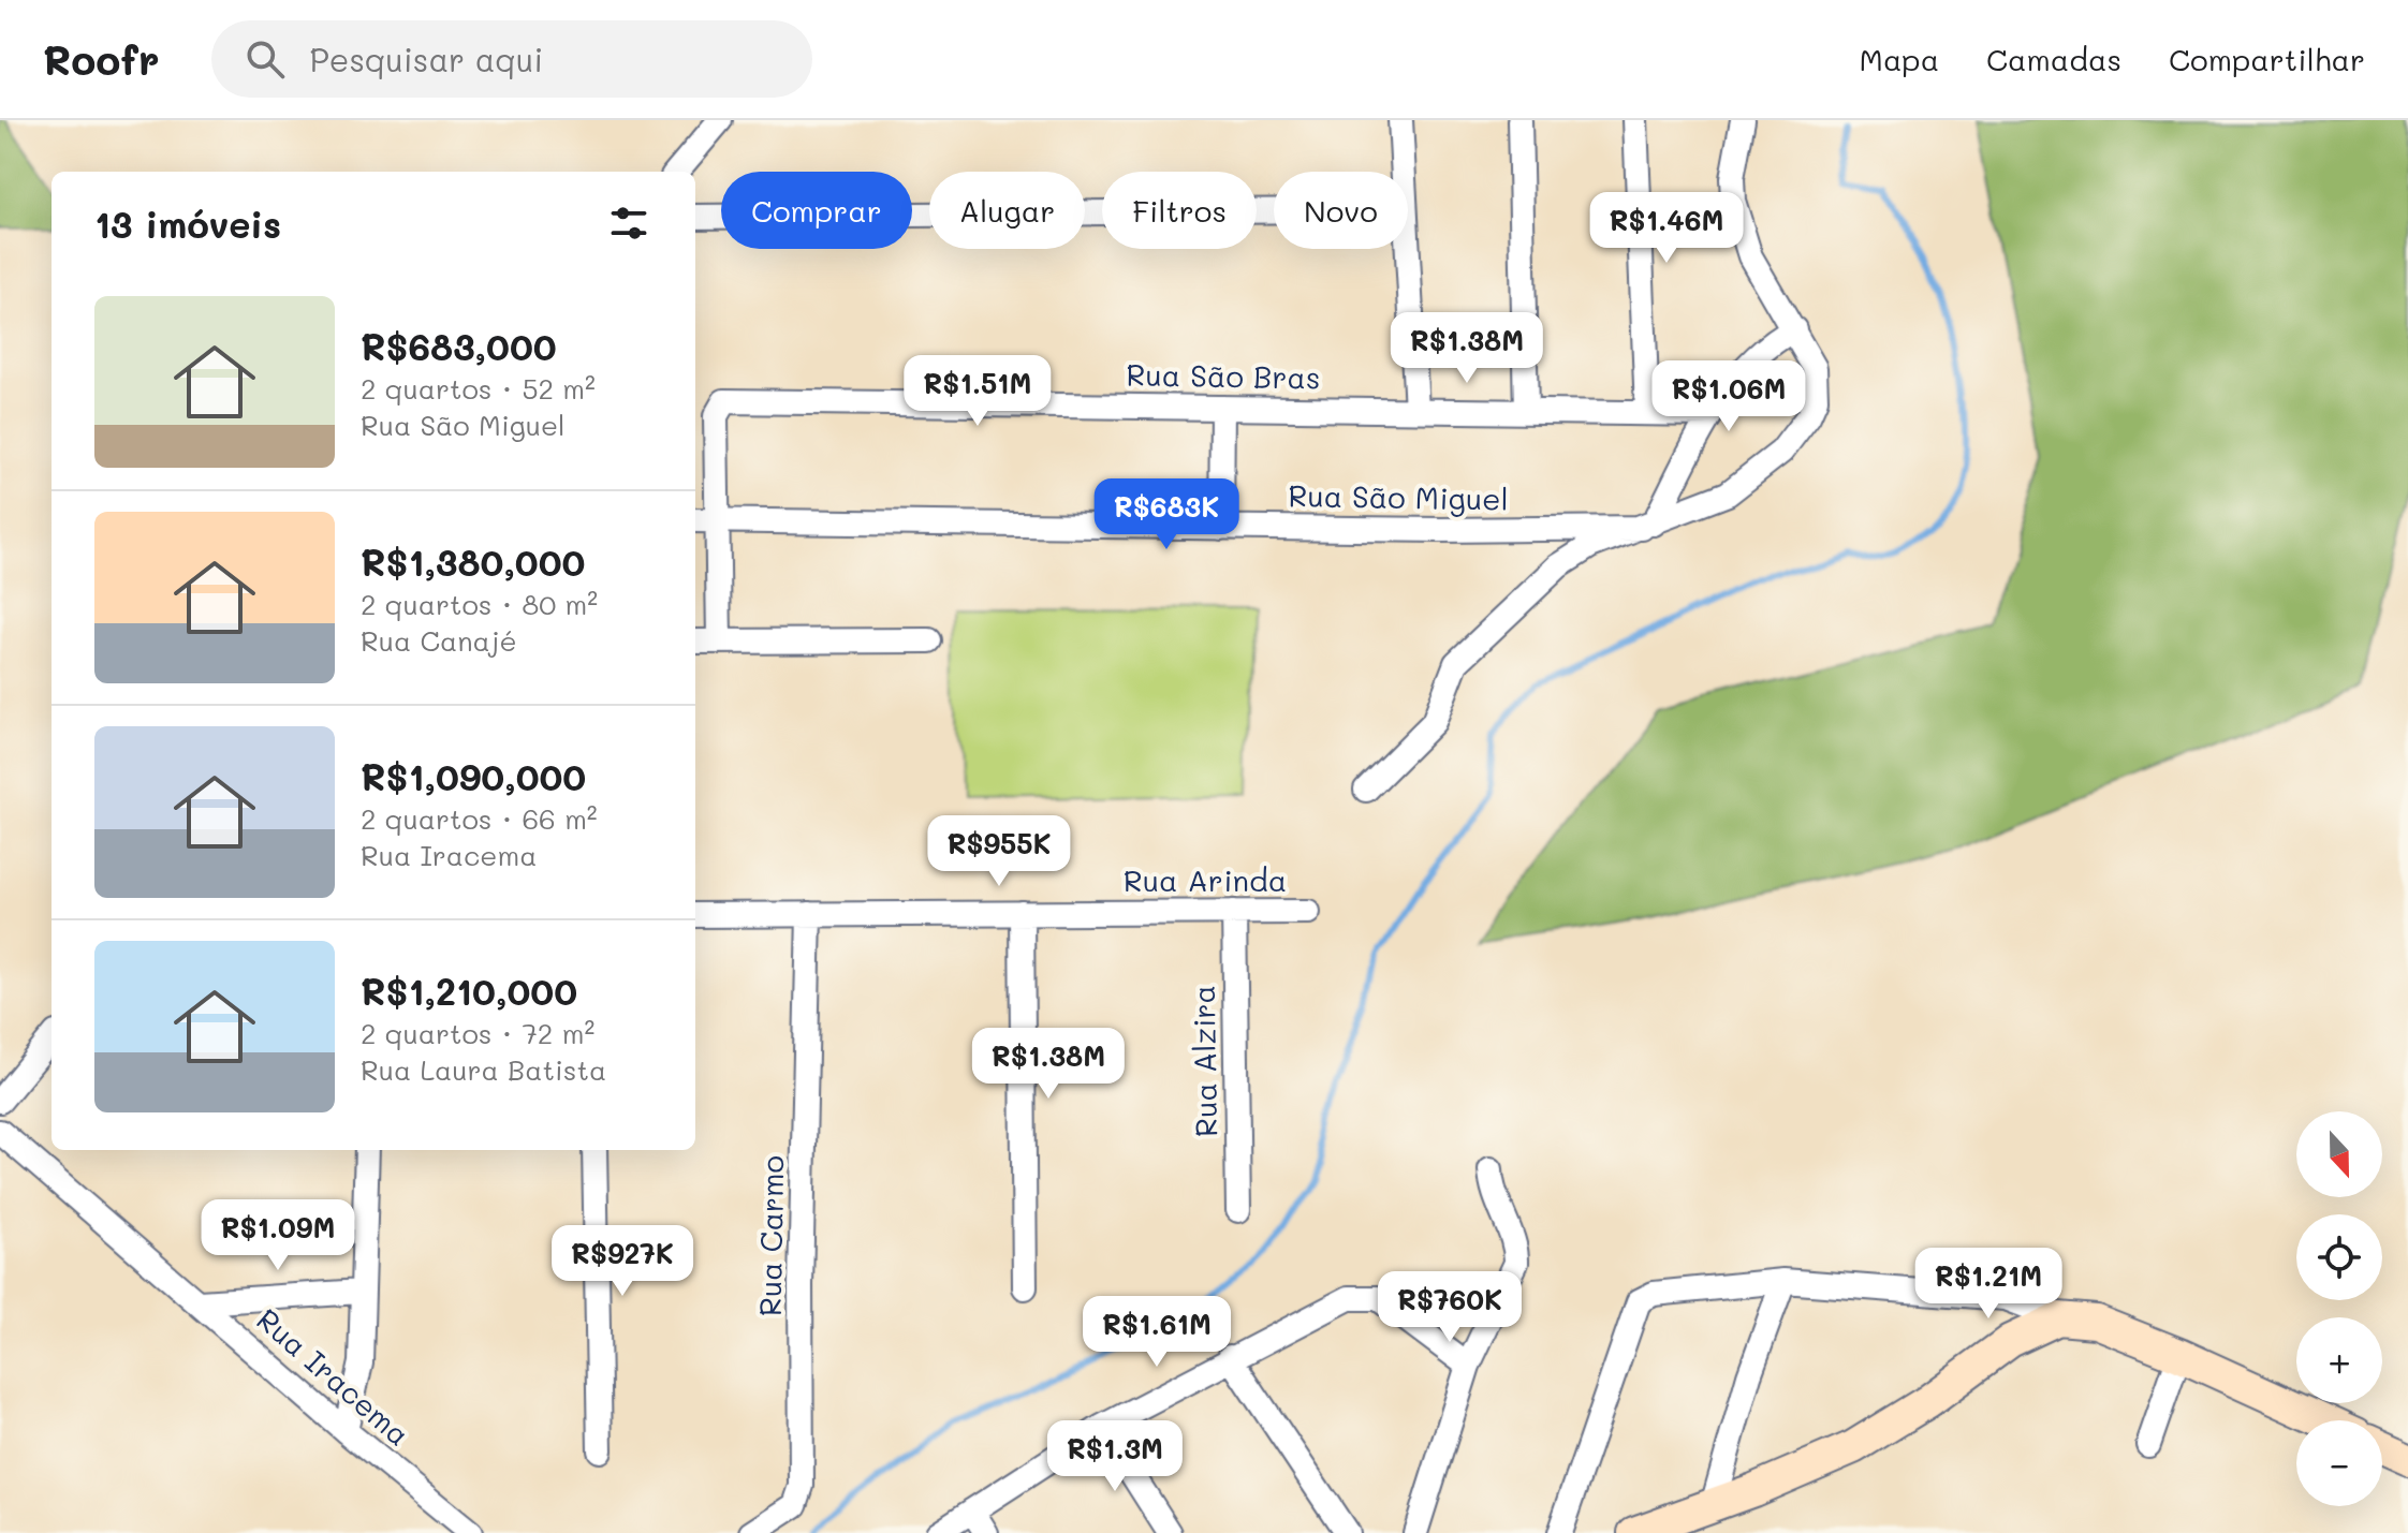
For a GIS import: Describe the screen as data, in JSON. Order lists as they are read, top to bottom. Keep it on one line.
{"streets":{"street":["Rua São Bras","Rua São Miguel","Rua Arinda","Rua Alzira","Rua Carmo","Rua Iracema"]},"crossings":[["Rua São Bras","Rua São Miguel"],["Rua Arinda","Rua Alzira"],["Rua Arinda","Rua Carmo"]],"north":"bottom","page":{"header":"Roofr","search":"Pesquisar aqui","nav":["Mapa","Camadas","Compartilhar"],"chip":["Comprar","Alugar","Filtros","Novo"],"heading":"13 imóveis","price":["R$1.46M","R$1.38M","R$1.51M","R$1.06M","R$683K","R$955K","R$1.38M","R$1.09M","R$927K","R$1.21M","R$760K","R$1.61M","R$1.3M"],"list":[{"name":"R$683,000","note":"2 quartos · 52 m² · Rua São Miguel"},{"name":"R$1,380,000","note":"2 quartos · 80 m² · Rua Canajé"},{"name":"R$1,090,000","note":"2 quartos · 66 m² · Rua Iracema"},{"name":"R$1,210,000","note":"2 quartos · 72 m² · Rua Laura Batista"}],"map_buttons":["+","−"]}}
